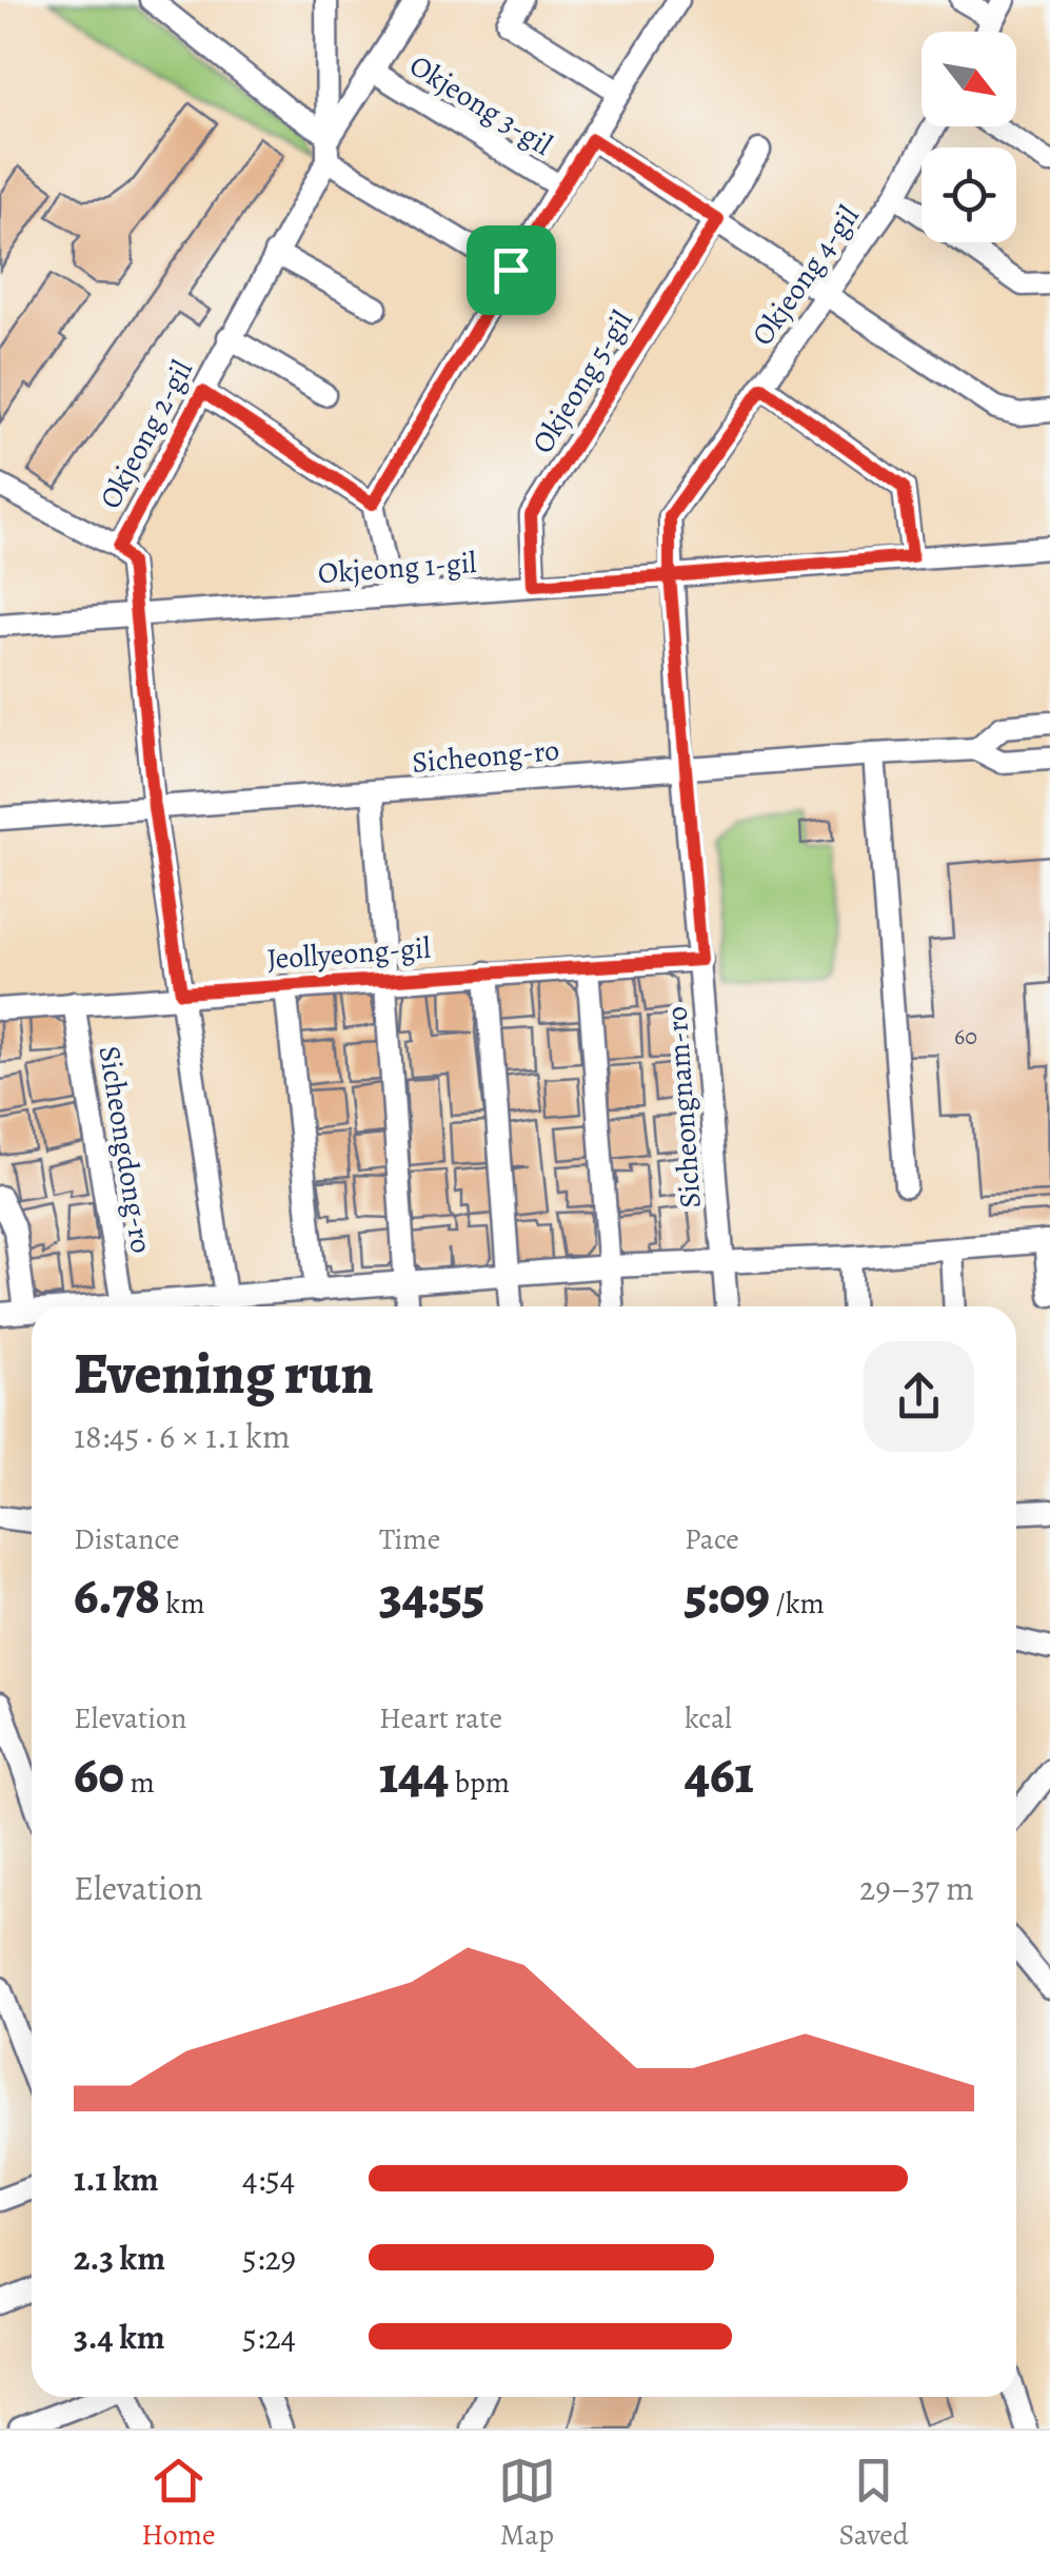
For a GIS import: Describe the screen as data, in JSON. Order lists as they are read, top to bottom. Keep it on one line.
{"streets":{"street":["Okjeong 3-gil","Okjeong 4-gil","Okjeong 5-gil","Okjeong 2-gil","Okjeong 1-gil","Sicheong-ro","Jeollyeong-gil","Sicheongnam-ro","Sicheongdong-ro"]},"crossings":[["Okjeong 4-gil","Okjeong 1-gil"],["Okjeong 4-gil","Sicheong-ro"],["Okjeong 4-gil","Sicheongnam-ro"],["Okjeong 5-gil","Okjeong 1-gil"],["Okjeong 2-gil","Okjeong 1-gil"],["Okjeong 2-gil","Sicheong-ro"],["Okjeong 2-gil","Jeollyeong-gil"],["Sicheong-ro","Sicheongnam-ro"],["Jeollyeong-gil","Sicheongnam-ro"],["Jeollyeong-gil","Sicheongdong-ro"]],"house_numbers":["60"],"north":"bottom right","page":{"heading":["Evening run","18:45 · 6 × 1.1 km"],"stats":[["Distance","6.78 km"],["Time","34:55"],["Pace","5:09 /km"],["Elevation","60 m"],["Heart rate","144 bpm"],["kcal","461"]],"chart":["Elevation","29–37 m"],"list":[{"name":"1.1 km","note":"4:54"},{"name":"2.3 km","note":"5:29"},{"name":"3.4 km","note":"5:24"}],"tabs":["Home","Map","Saved"]}}
